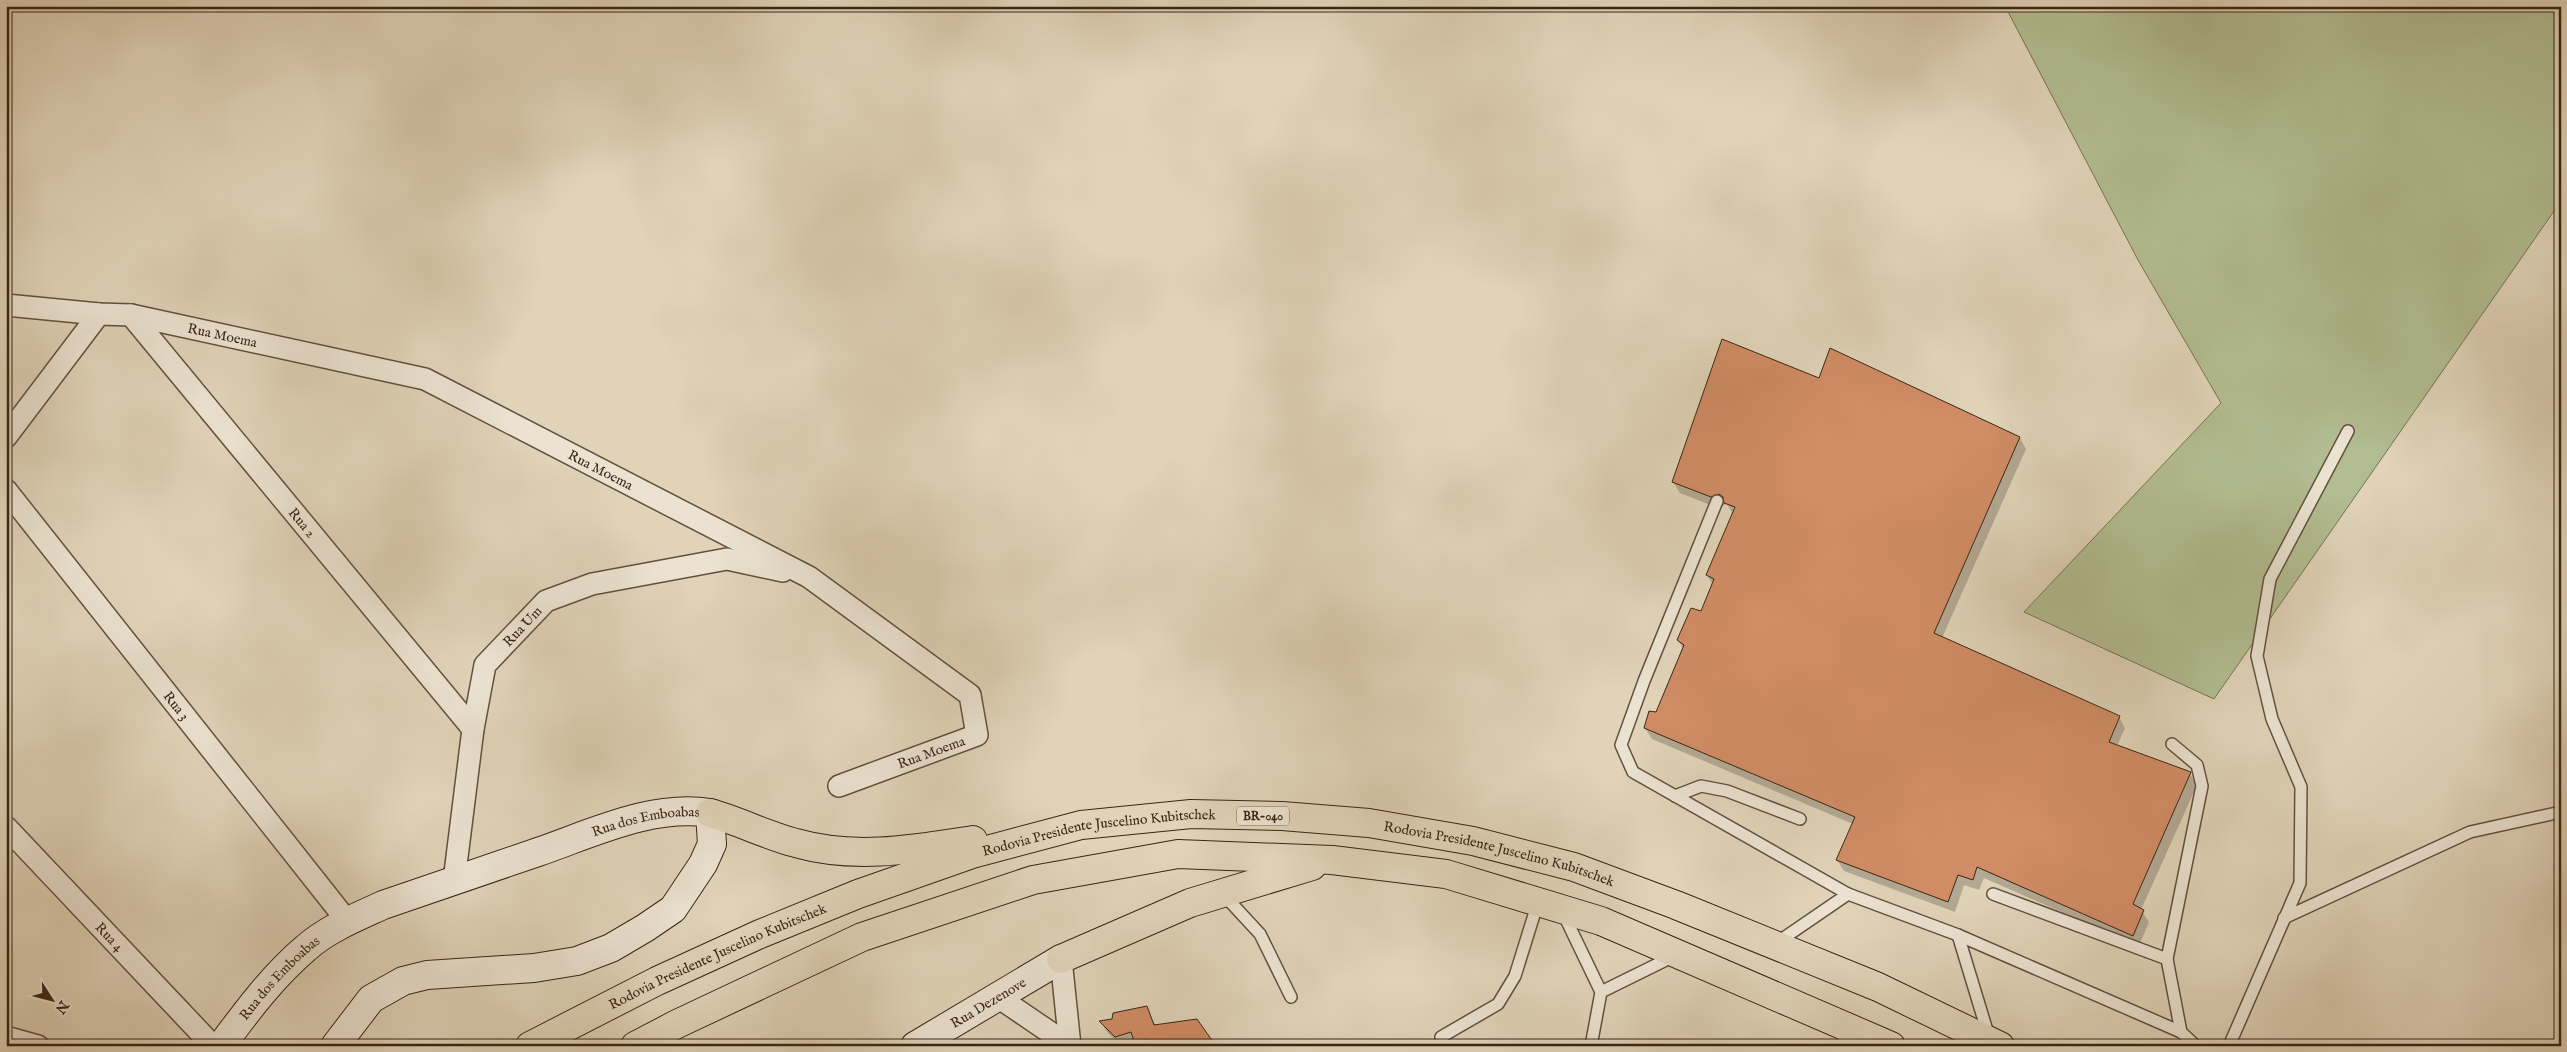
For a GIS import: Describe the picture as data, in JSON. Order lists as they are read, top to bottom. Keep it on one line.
{"streets":{"highway":["BR-040","Rodovia Presidente Juscelino Kubitschek"],"main road":["Rua dos Emboabas","Rua Dezenove"],"street":["Rua Moema","Rua 2","Rua Um","Rua 3","Rua 4"]},"crossings":[["Rua Moema","Rua 2"],["Rua Moema","Rua Um"],["Rua 2","Rua Um"],["Rua Um","Rua dos Emboabas"],["Rua 3","Rua dos Emboabas"]],"north":"bottom right"}
